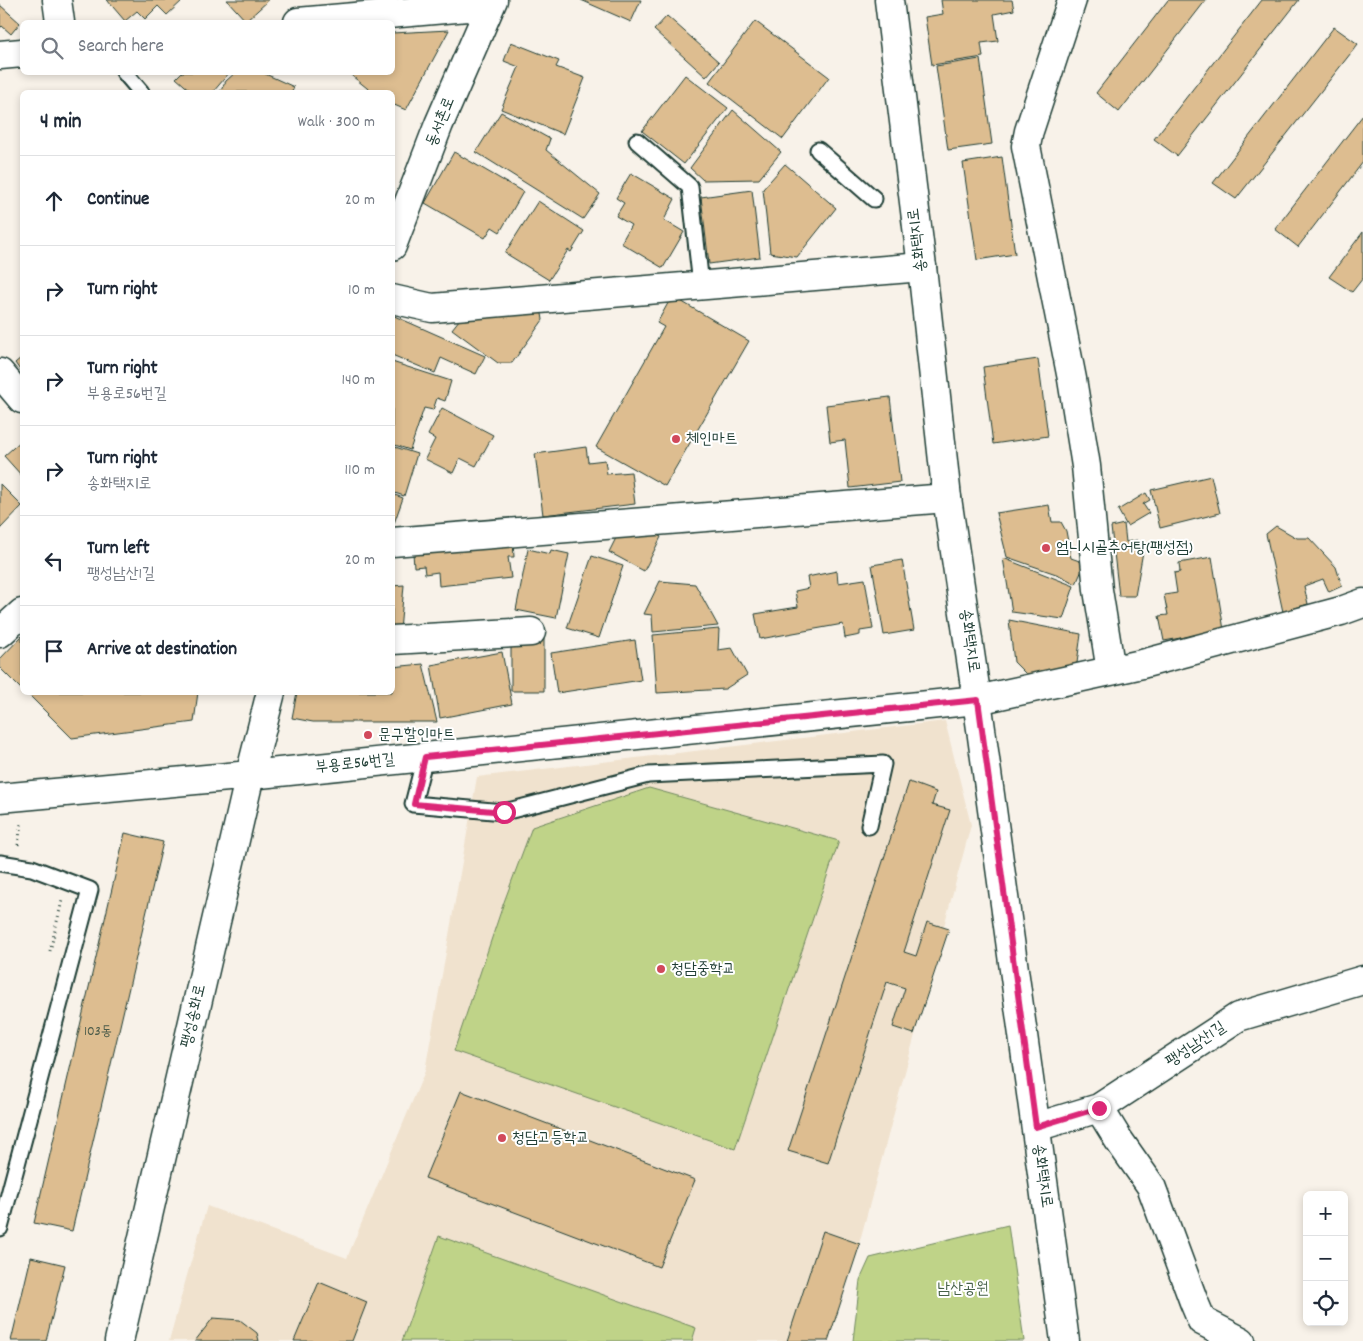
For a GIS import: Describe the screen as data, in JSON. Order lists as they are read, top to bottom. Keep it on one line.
{"streets":{"street":["동서촌로","송화택지로","부용로56번길","팽성송화로","팽성남산1길"]},"crossings":[["송화택지로","부용로56번길"],["송화택지로","팽성남산1길"],["부용로56번길","팽성송화로"]],"parks":["남산공원"],"places":["체인마트","엄니시골추어탕(팽성점)","문구할인마트","청담중학교","청담고등학교"],"house_numbers":["103동"],"page":{"search":"Search here","heading":["4 min","Walk · 300 m"],"list":[["Continue","20 m"],["Turn right","10 m"],["Turn right","부용로56번길","140 m"],["Turn right","송화택지로","110 m"],["Turn left","팽성남산1길","20 m"],"Arrive at destination"],"map_buttons":["+","−"]}}
